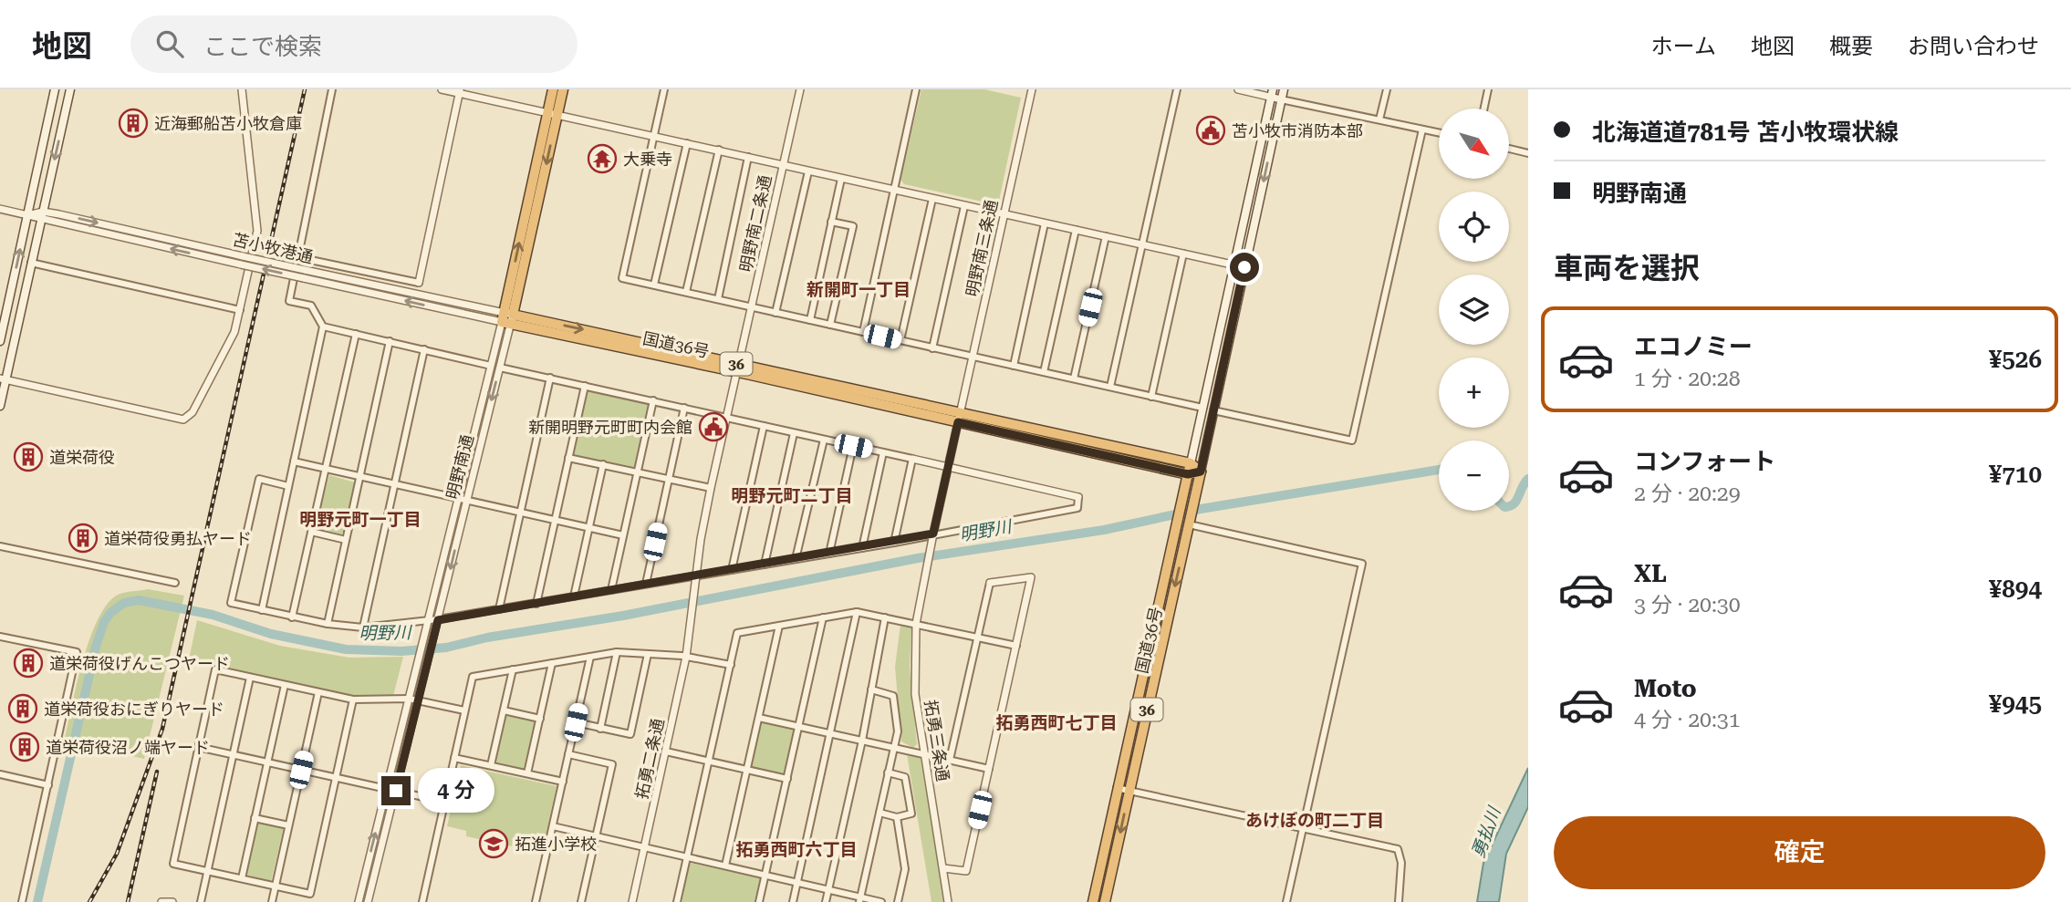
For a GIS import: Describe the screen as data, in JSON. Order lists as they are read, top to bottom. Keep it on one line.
{"streets":{"highway":["国道36号","36"],"street":["明野南二条通","苫小牧港通","明野南三条通","明野南通","拓勇三条通","拓勇二条通"]},"crossings":[["明野南二条通","国道36号"],["苫小牧港通","国道36号"],["苫小牧港通","明野南通"],["明野南三条通","国道36号"],["国道36号","36"],["国道36号","明野南通"]],"districts":["新開町一丁目","明野元町二丁目","明野元町一丁目","拓勇西町七丁目","あけぼの町二丁目","拓勇西町六丁目"],"water":["明野川","勇払川"],"places":{"building":["近海郵船苫小牧倉庫","道栄荷役","道栄荷役勇払ヤード","道栄荷役げんこつヤード","道栄荷役おにぎりヤード","道栄荷役沼ノ端ヤード"],"public building":["苫小牧市消防本部","新開明野元町町内会館"],"temple":["大乗寺"],"school or university":["拓進小学校"]},"north":"bottom right","page":{"header":"地図","search":"ここで検索","nav":["ホーム","地図","概要","お問い合わせ"],"banner":["北海道道781号 苫小牧環状線","明野南通"],"map_buttons":["+","−"],"heading":"車両を選択","list":[{"name":"エコノミー","note":"1 分 · 20:28","value":"¥526"},{"name":"コンフォート","note":"2 分 · 20:29","value":"¥710"},{"name":"XL","note":"3 分 · 20:30","value":"¥894"},{"name":"Moto","note":"4 分 · 20:31","value":"¥945"}],"bubble":"4 分","buttons":"確定"}}
